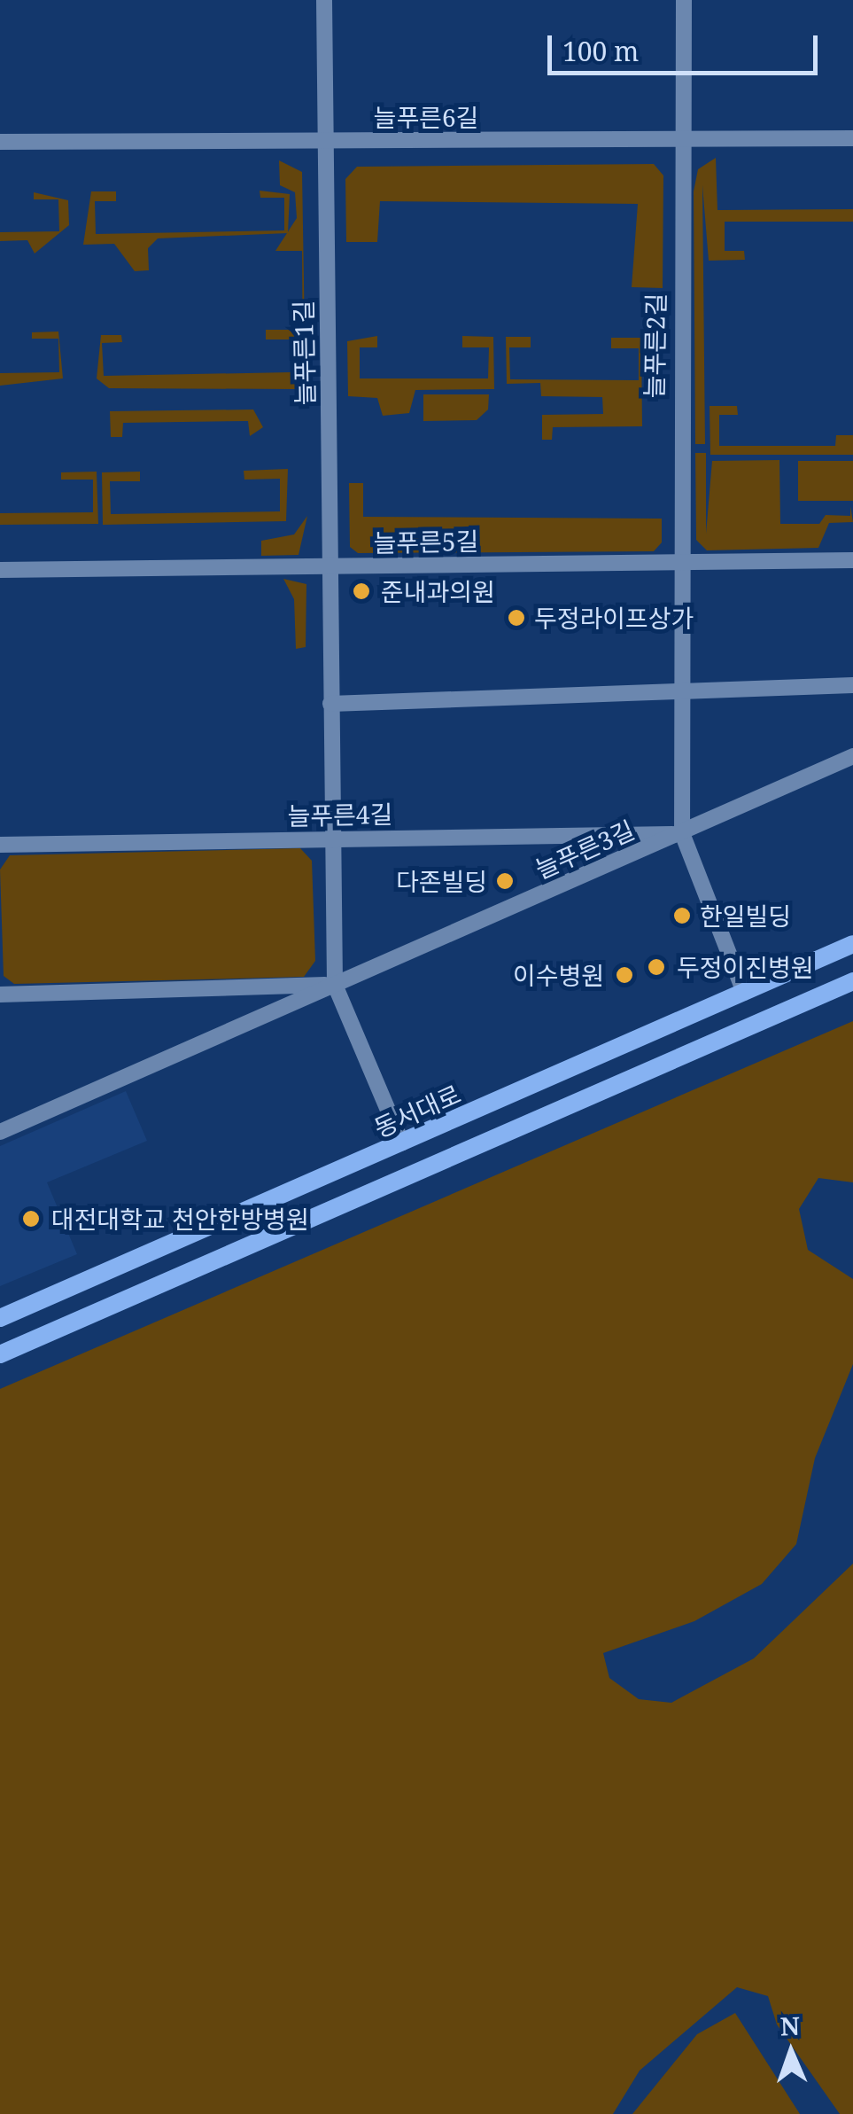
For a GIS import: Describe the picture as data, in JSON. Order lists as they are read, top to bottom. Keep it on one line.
{"streets":{"main road":["동서대로"],"street":["늘푸른6길","늘푸른2길","늘푸른1길","늘푸른5길","늘푸른4길","늘푸른3길"]},"crossings":[["늘푸른6길","늘푸른2길"],["늘푸른6길","늘푸른1길"],["늘푸른2길","늘푸른5길"],["늘푸른2길","늘푸른4길"],["늘푸른2길","늘푸른3길"],["늘푸른2길","동서대로"],["늘푸른1길","늘푸른5길"],["늘푸른1길","늘푸른4길"],["늘푸른1길","늘푸른3길"],["늘푸른1길","동서대로"],["늘푸른4길","늘푸른3길"]],"places":["준내과의원","두정라이프상가","다존빌딩","한일빌딩","두정이진병원","이수병원","대전대학교 천안한방병원"],"scale_bar":"100 m","north":"top"}
